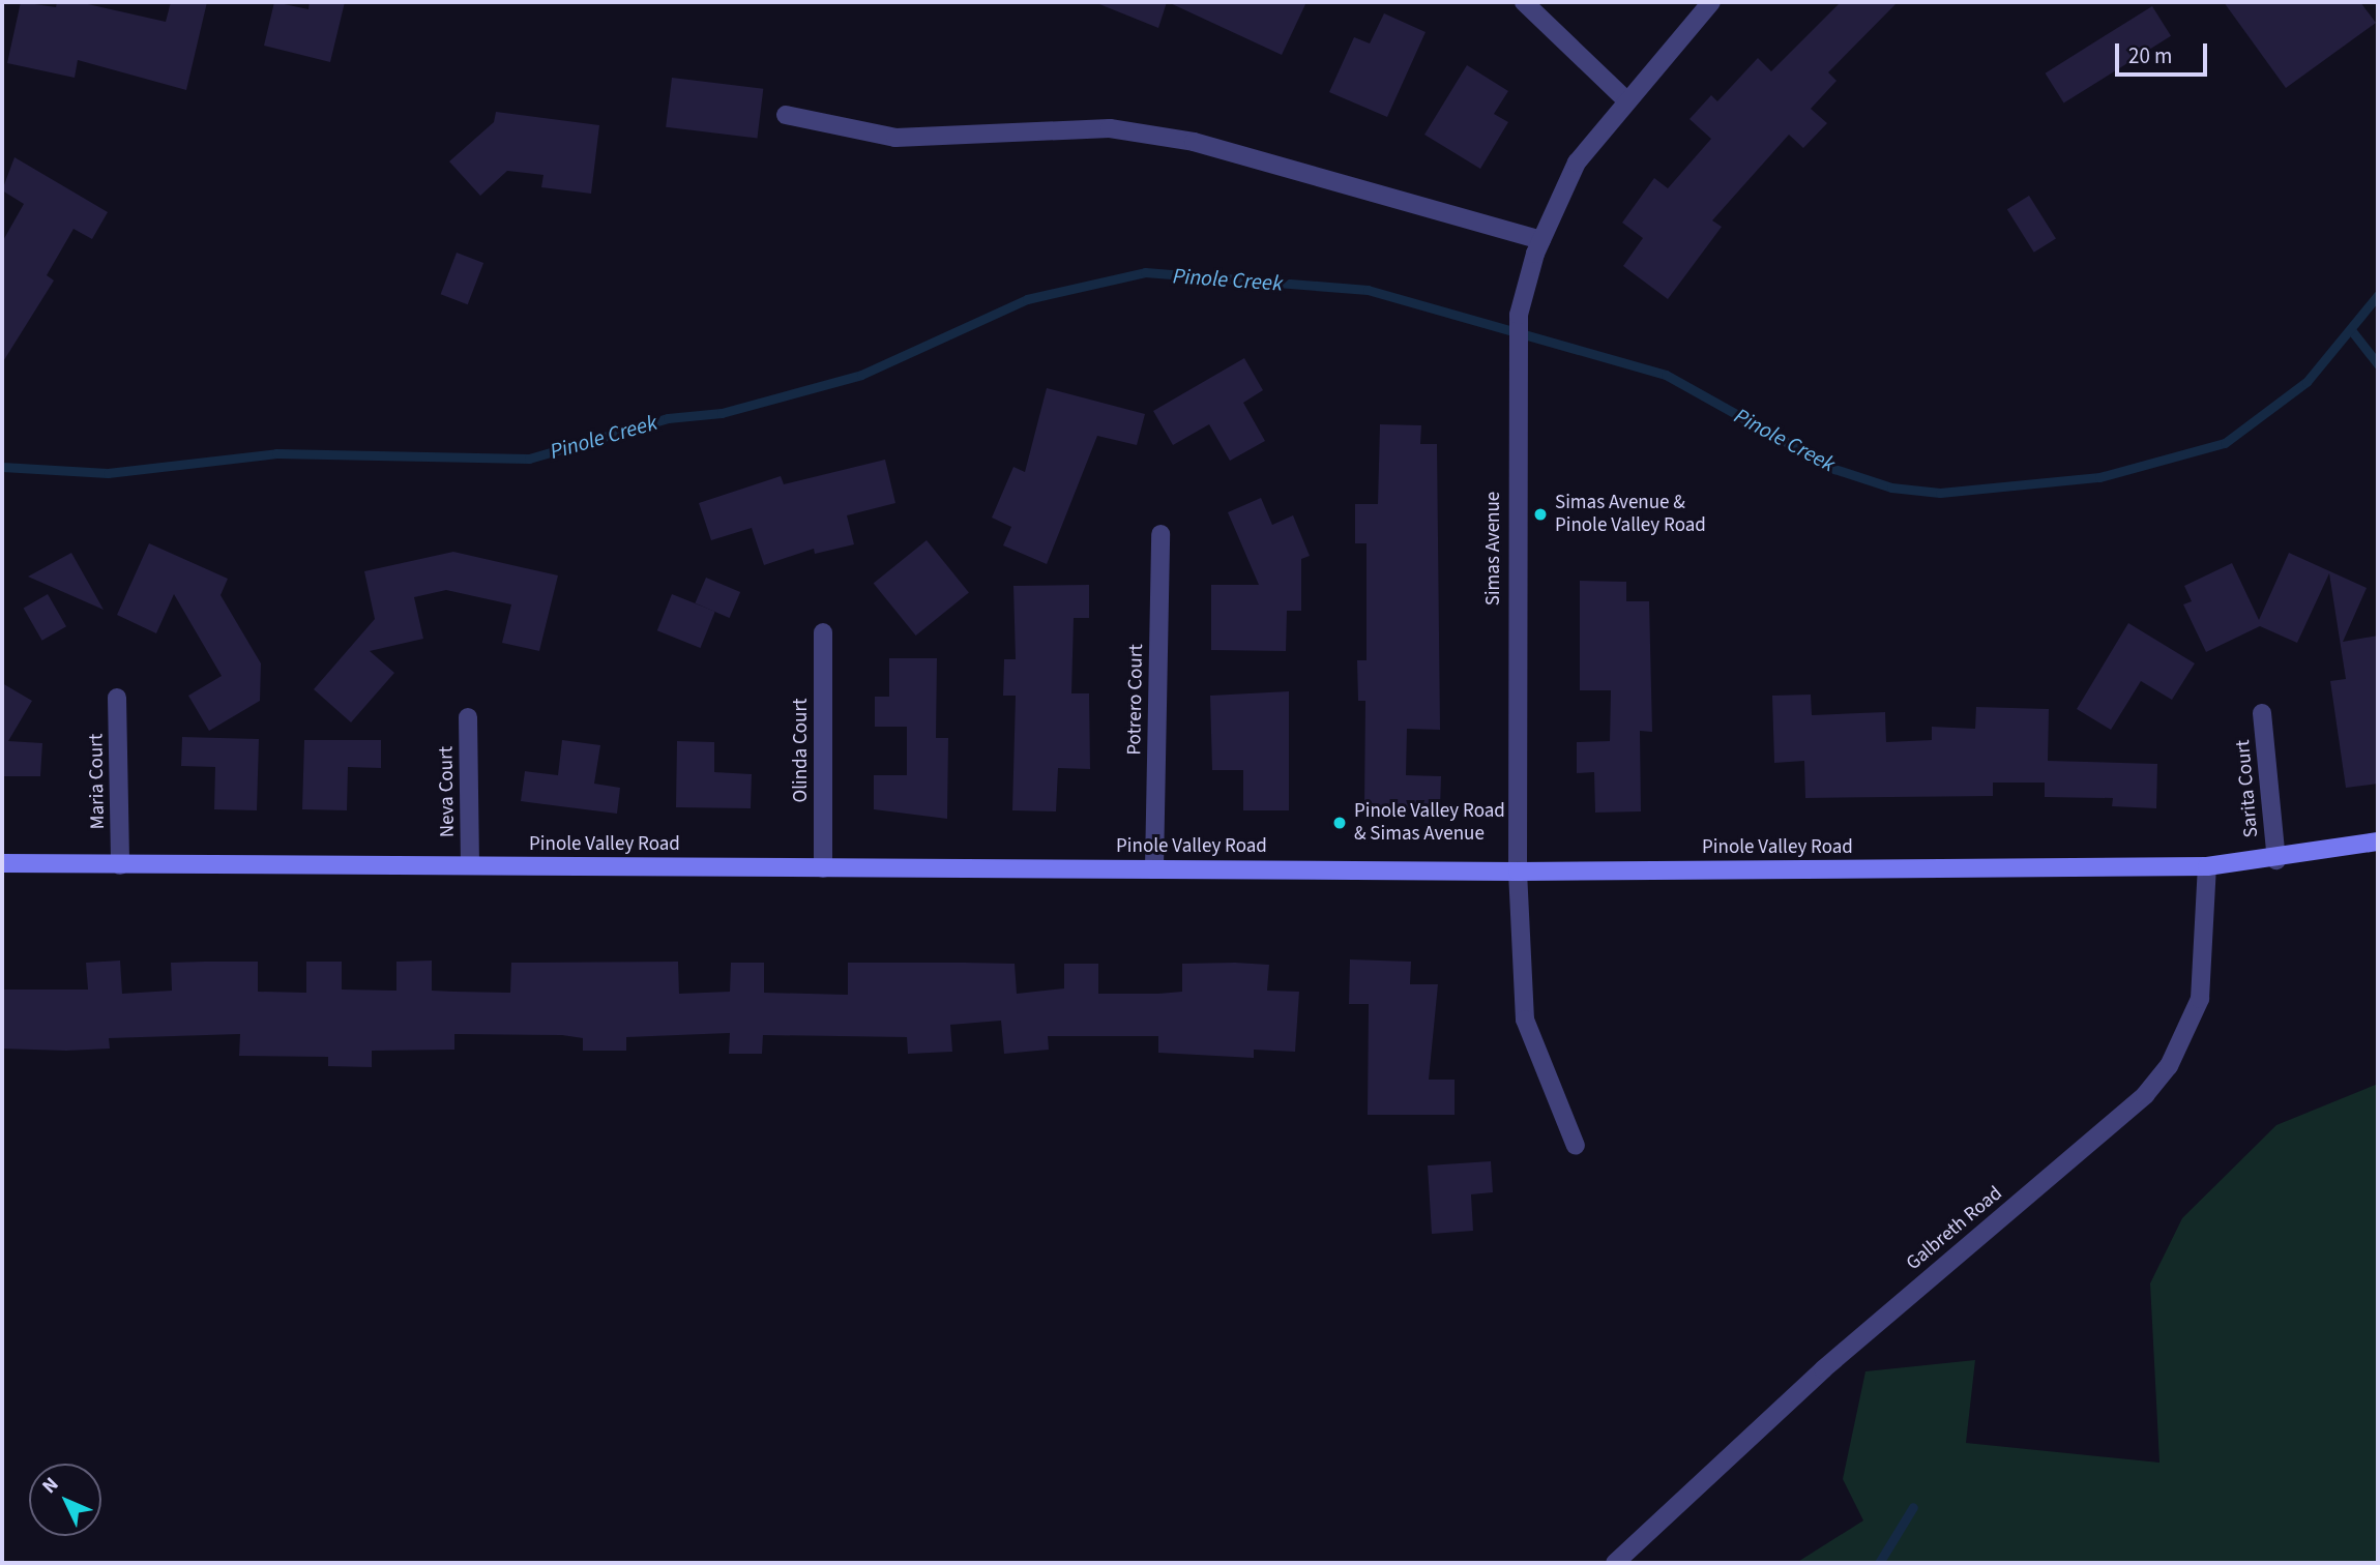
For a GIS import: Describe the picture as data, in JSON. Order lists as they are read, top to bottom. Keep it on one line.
{"streets":{"main road":["Pinole Valley Road"],"street":["Simas Avenue","Potrero Court","Olinda Court","Maria Court","Sarita Court","Neva Court","Galbreth Road"]},"crossings":[["Simas Avenue","Pinole Valley Road"],["Potrero Court","Pinole Valley Road"],["Olinda Court","Pinole Valley Road"],["Maria Court","Pinole Valley Road"],["Sarita Court","Pinole Valley Road"],["Neva Court","Pinole Valley Road"],["Pinole Valley Road","Galbreth Road"]],"water":["Pinole Creek"],"places":["Simas Avenue & Pinole Valley Road","Pinole Valley Road & Simas Avenue"],"scale_bar":"20 m","north":"top left"}
